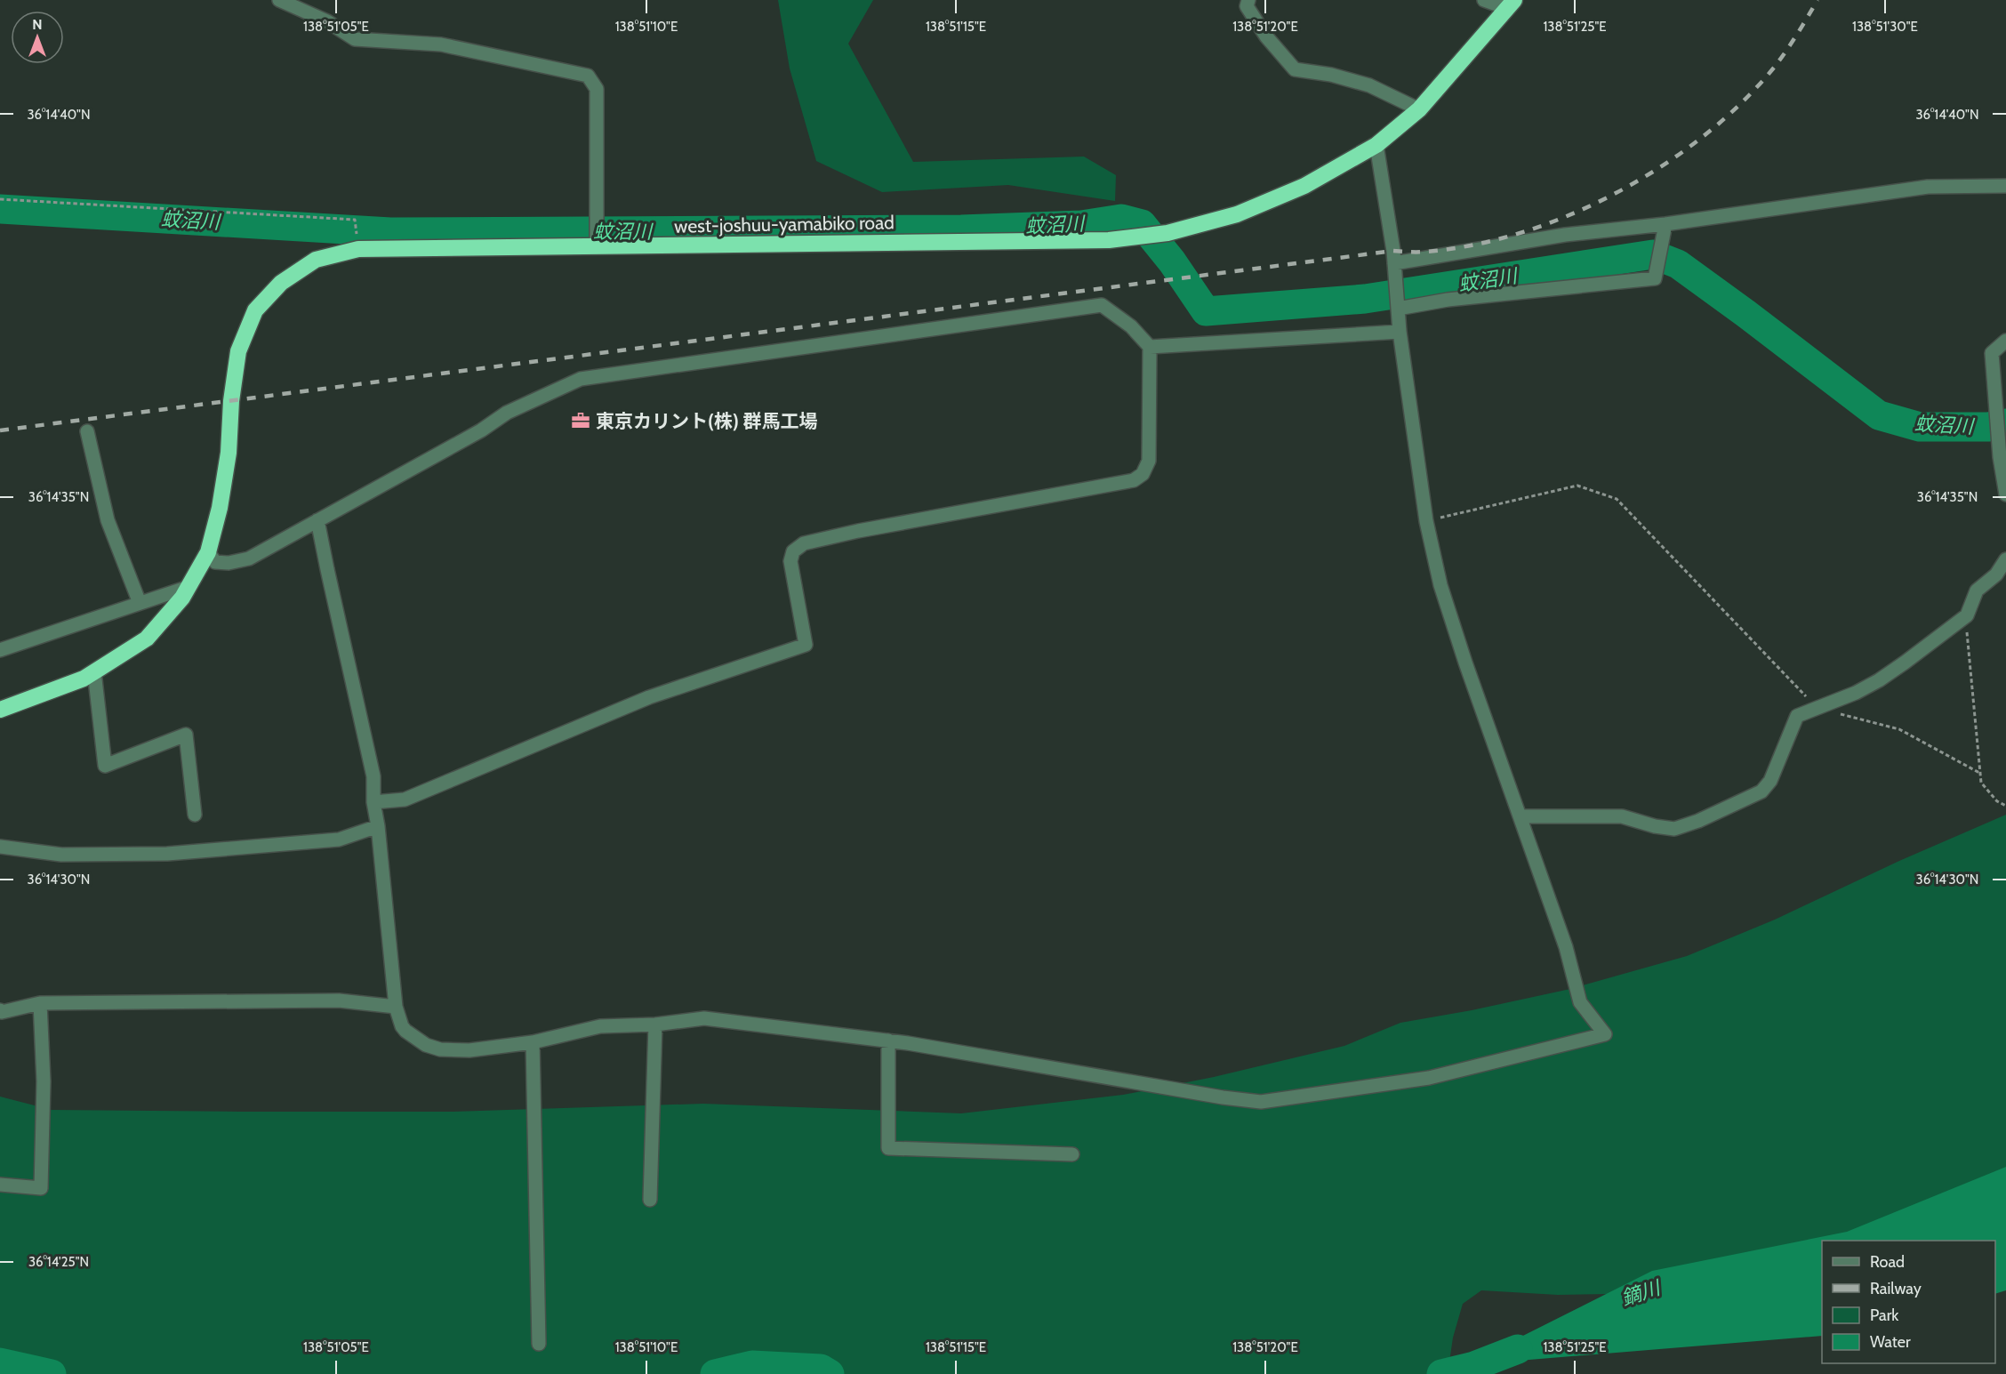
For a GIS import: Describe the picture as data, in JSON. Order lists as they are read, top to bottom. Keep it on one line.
{"streets":{"highway":["west-joshuu-yamabiko road"]},"water":["蚊沼川","鏑川"],"places":{"office":["東京カリント(株) 群馬工場"]},"legend":["Road","Railway","Park","Water"],"north":"top","coordinates":["138°51'05\"E","138°51'10\"E","138°51'15\"E","138°51'20\"E","138°51'25\"E","138°51'30\"E","36°14'40\"N","36°14'35\"N","36°14'30\"N","36°14'25\"N"]}
